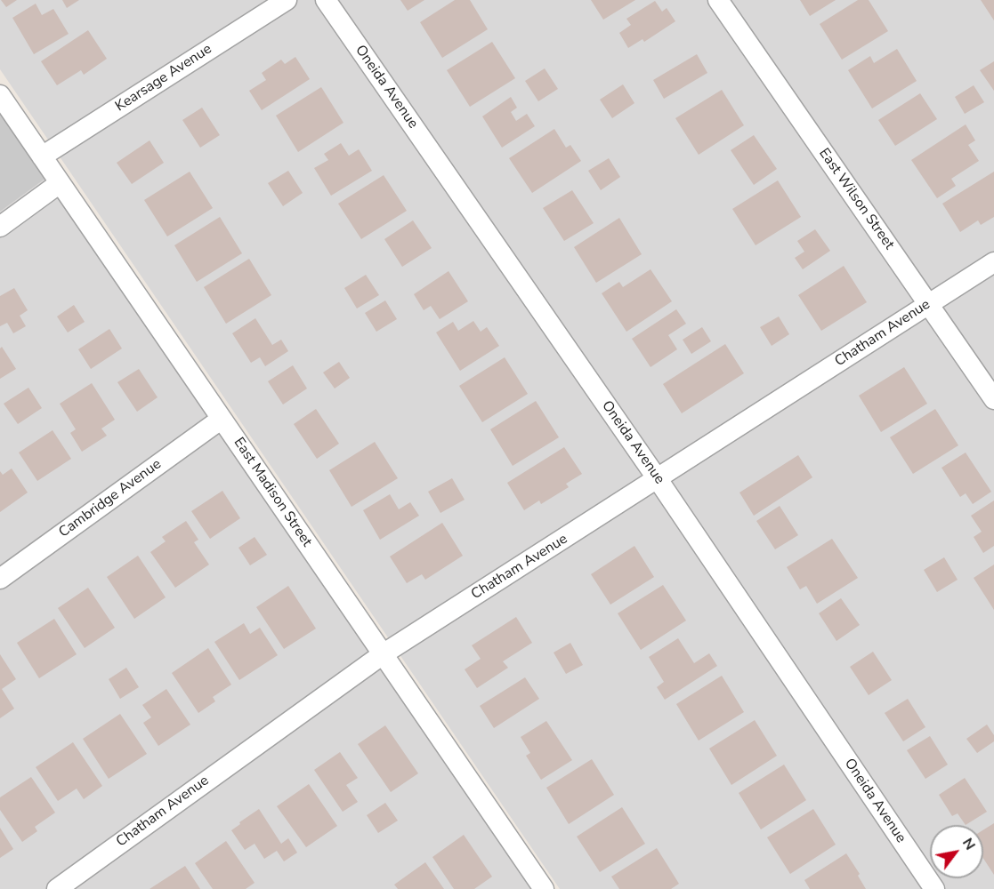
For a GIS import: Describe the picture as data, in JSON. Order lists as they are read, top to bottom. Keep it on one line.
{"streets":{"street":["Kearsage Avenue","Oneida Avenue","East Wilson Street","Chatham Avenue","East Madison Street","Cambridge Avenue"]},"crossings":[["Kearsage Avenue","East Madison Street"],["Oneida Avenue","Chatham Avenue"],["East Wilson Street","Chatham Avenue"],["Chatham Avenue","East Madison Street"],["East Madison Street","Cambridge Avenue"]],"north":"top right"}
